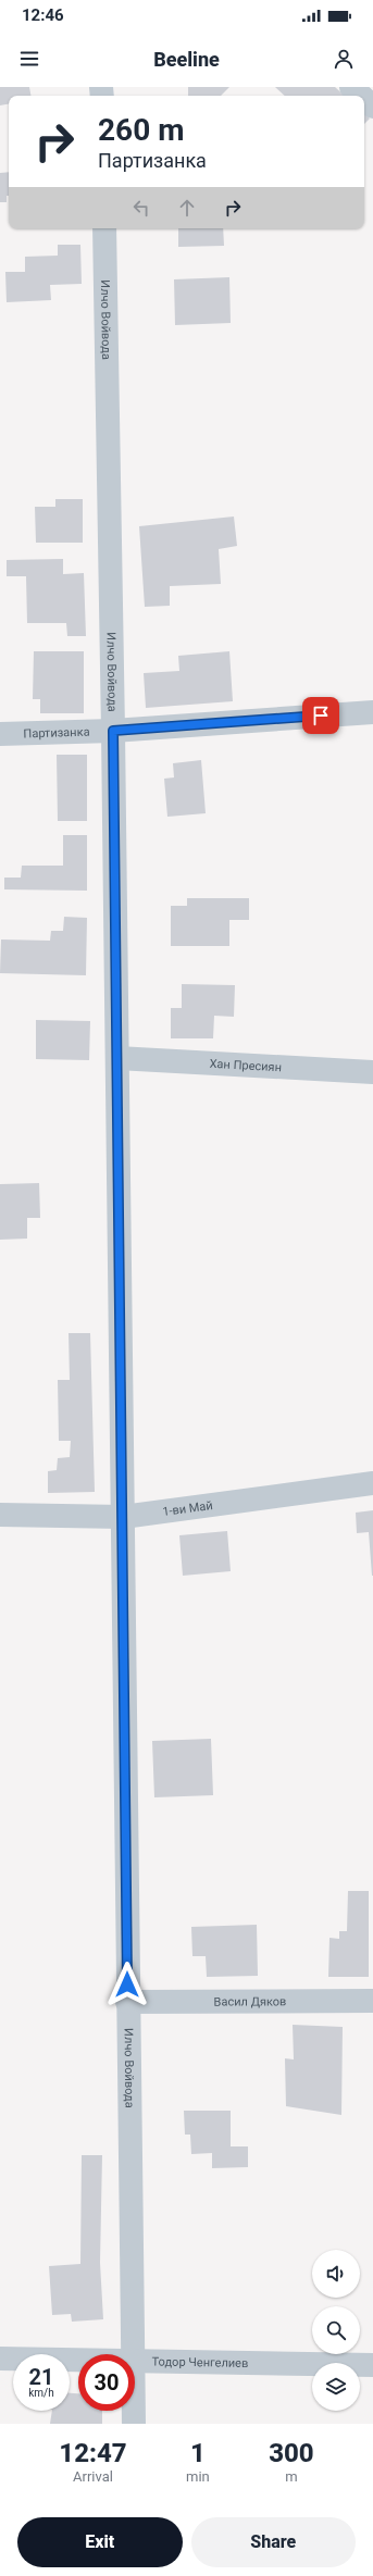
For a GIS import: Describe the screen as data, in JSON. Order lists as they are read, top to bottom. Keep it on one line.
{"streets":{"street":["Илчо Войвода","Партизанка","Хан Пресиян","1-ви Май","Васил Дяков","Тодор Ченгелиев"]},"crossings":[["Илчо Войвода","Партизанка"],["Илчо Войвода","Хан Пресиян"],["Илчо Войвода","1-ви Май"],["Илчо Войвода","Васил Дяков"]],"page":{"status":"12:46","header":"Beeline","turn":["260 m","Партизанка"],"speed":"21 km/h","limit":"30","eta":["12:47","Arrival","1","min","300","m"],"buttons":["Exit","Share"]}}
